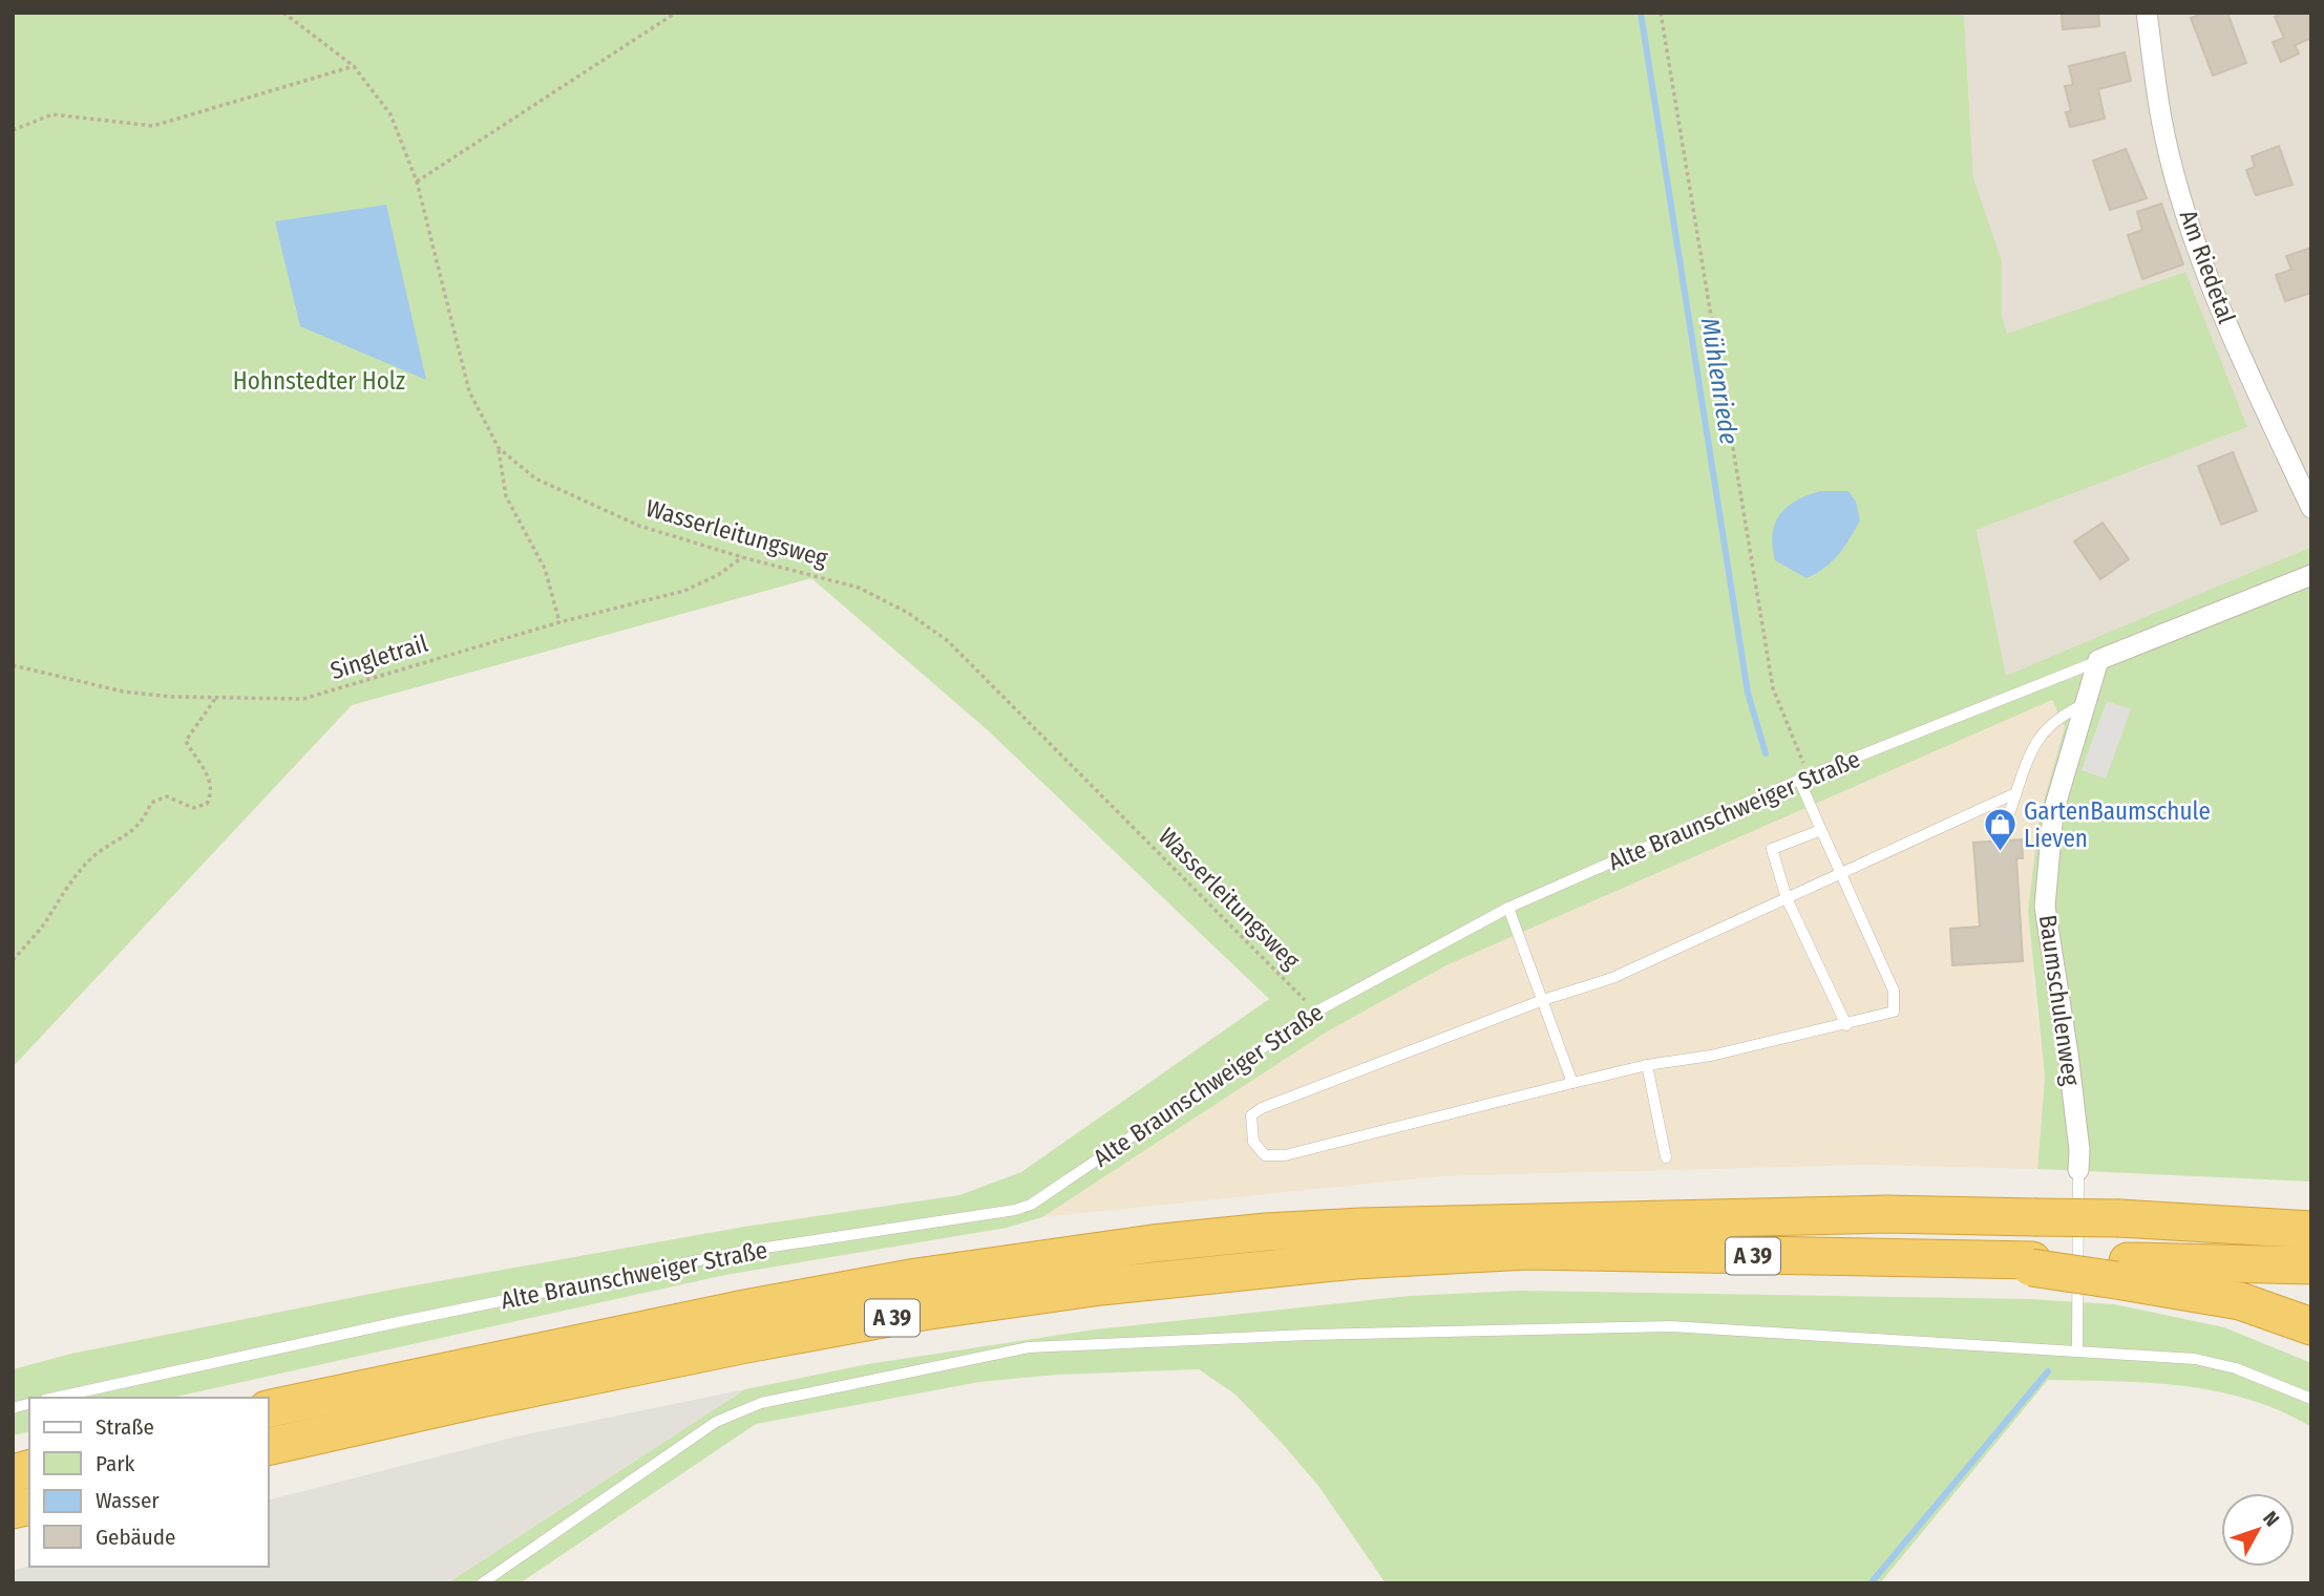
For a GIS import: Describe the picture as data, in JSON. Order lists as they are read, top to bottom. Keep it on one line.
{"streets":{"highway":["A 39"],"street":["Am Riedetal","Alte Braunschweiger Straße","Baumschulenweg"],"path":["Wasserleitungsweg","Singletrail"]},"crossings":[["Wasserleitungsweg","Singletrail"],["Wasserleitungsweg","Alte Braunschweiger Straße"],["Alte Braunschweiger Straße","Baumschulenweg"]],"water":["Mühlenriede"],"parks":["Hohnstedter Holz"],"places":{"shop":["GartenBaumschule Lieven"]},"legend":["Straße","Park","Wasser","Gebäude"],"north":"top right"}
